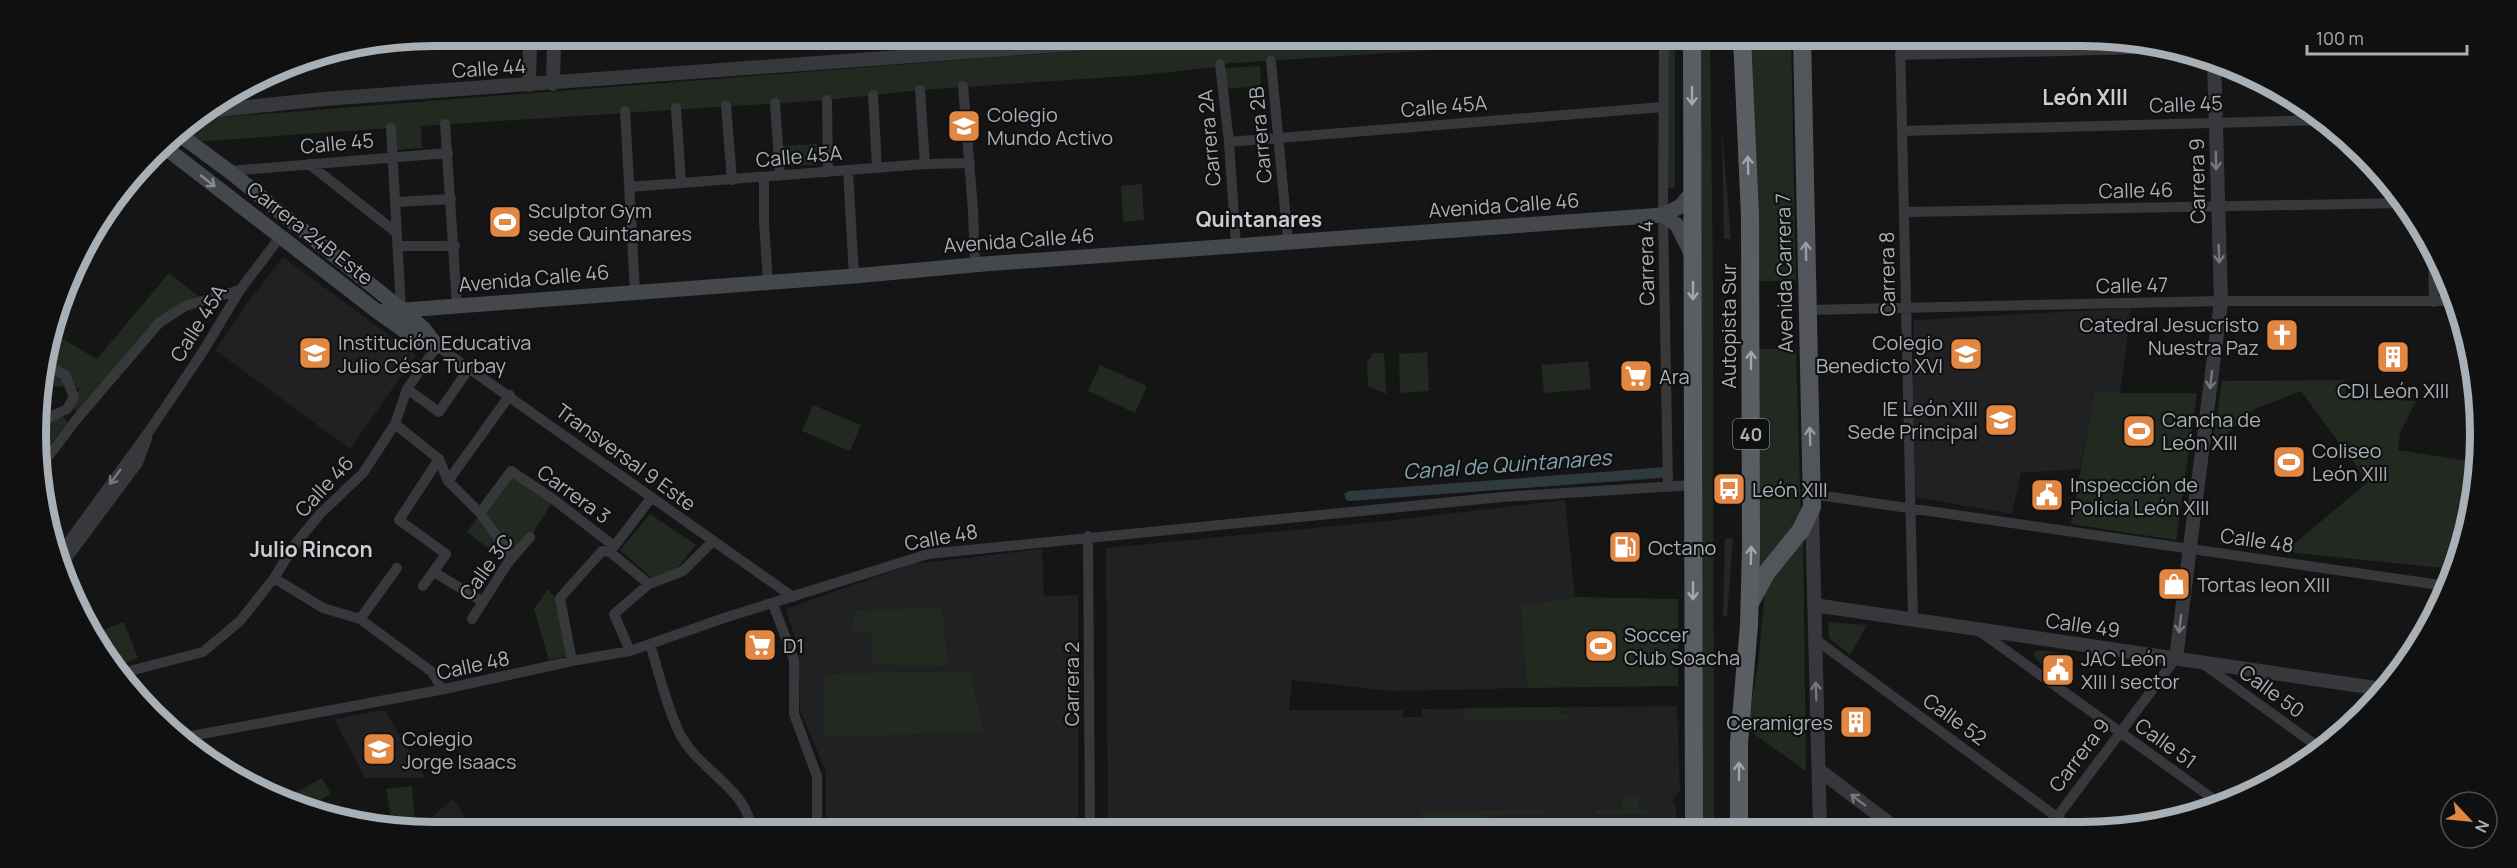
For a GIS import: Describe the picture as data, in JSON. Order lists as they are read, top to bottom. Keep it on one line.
{"streets":{"highway":["Autopista Sur","40"],"main road":["Avenida Calle 46","Carrera 24B Este","Avenida Carrera 7"],"street":["Calle 44","Calle 45","Calle 45A","Carrera 2B","Carrera 2A","Carrera 9","Calle 46","Carrera 4","Carrera 8","Calle 47","Transversal 9 Este","Carrera 3","Calle 48","Calle 3C","Calle 49","Carrera 2","Calle 50","Calle 52","Calle 51"]},"crossings":[["Calle 45","Carrera 9"],["Calle 45","Carrera 8"],["Calle 45A","Carrera 2B"],["Calle 45A","Carrera 2A"],["Calle 45A","Carrera 24B Este"],["Calle 45A","Carrera 4"],["Carrera 2B","Avenida Calle 46"],["Carrera 2A","Avenida Calle 46"],["Carrera 9","Calle 46"],["Carrera 9","Calle 47"],["Carrera 9","Calle 48"],["Carrera 9","Calle 49"],["Carrera 9","Calle 52"],["Carrera 9","Calle 51"],["Calle 46","Carrera 24B Este"],["Calle 46","Carrera 8"],["Calle 46","Transversal 9 Este"],["Avenida Calle 46","Carrera 24B Este"],["Avenida Calle 46","Carrera 4"],["Carrera 24B Este","Transversal 9 Este"],["Carrera 4","Calle 48"],["Avenida Carrera 7","Calle 47"],["Avenida Carrera 7","Autopista Sur"],["Avenida Carrera 7","Calle 48"],["Avenida Carrera 7","Calle 49"],["Avenida Carrera 7","Calle 52"],["Carrera 8","Calle 47"],["Carrera 8","Calle 48"],["Carrera 8","Calle 49"],["Autopista Sur","Calle 48"],["Transversal 9 Este","Calle 48"],["Calle 48","Carrera 2"],["Calle 49","Calle 50"],["Calle 49","Calle 51"]],"one_way":["Carrera 9","Avenida Carrera 7"],"districts":["León XIII","Quintanares","Julio Rincon"],"water":["Canal de Quintanares"],"places":{"school or university":["Colegio Mundo Activo","Institución Educativa Julio César Turbay","Colegio Benedicto XVI","IE León XIII Sede Principal","Colegio Jorge Isaacs"],"sports":["Sculptor Gym sede Quintanares","Cancha de León XIII","Coliseo León XIII","Soccer Club Soacha"],"church":["Catedral Jesucristo Nuestra Paz"],"building":["CDI León XIII","Ceramigres"],"supermarket":["Ara","D1"],"bus stop":["León XIII"],"public building":["Inspección de Policia León XIII","JAC León XIII I sector"],"fuel station":["Octano"],"shop":["Tortas leon Xlll"]},"scale_bar":"100 m","north":"bottom right"}
